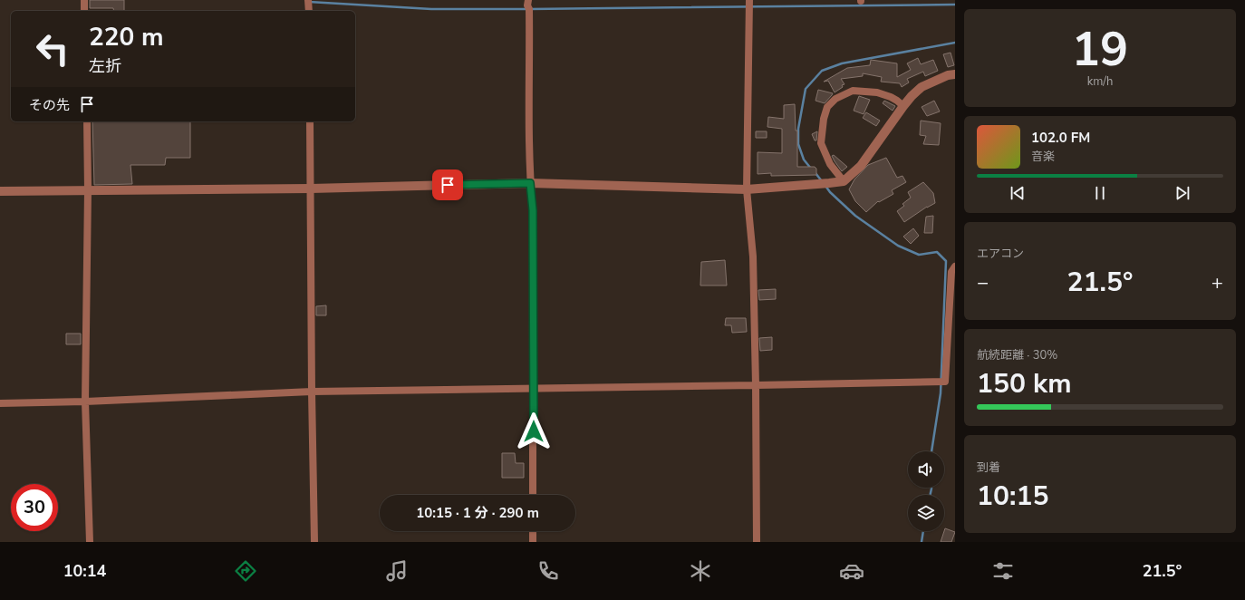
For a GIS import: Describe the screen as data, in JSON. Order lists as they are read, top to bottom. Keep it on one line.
{"page":{"tile":[["19","km/h"],"エアコン",["航続距離 · 30%","150 km"],["到着","10:15"]],"turn":["220 m","左折"],"then":"その先","song":["102.0 FM","音楽"],"heat":["−","21.5°","+"],"limit":"30","trip":"10:15 · 1 分 · 290 m","tabs":["10:14","21.5°"]}}
